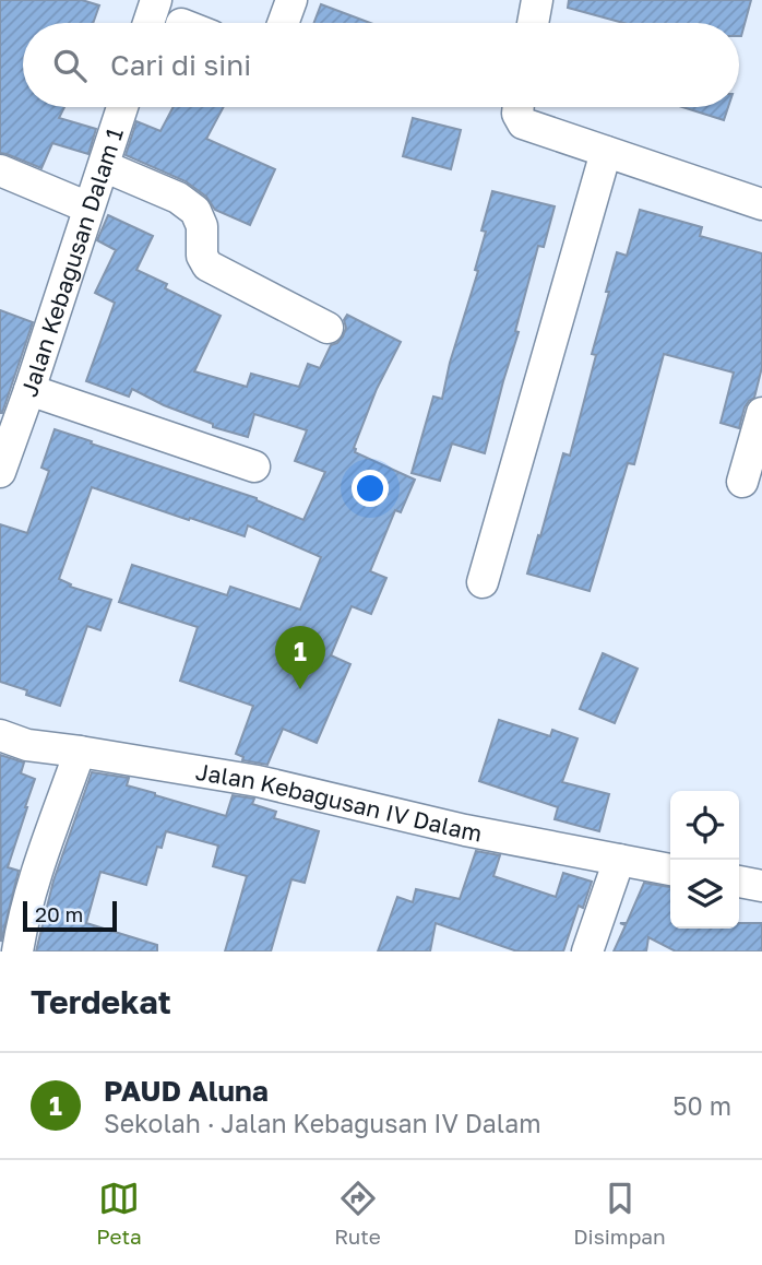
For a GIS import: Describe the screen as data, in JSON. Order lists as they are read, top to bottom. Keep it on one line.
{"streets":{"street":["Jalan Kebagusan Dalam 1","Jalan Kebagusan IV Dalam"]},"scale_bar":"20 m","page":{"search":"Cari di sini","pins":"1","scale":"20 m","heading":"Terdekat","list":[{"mark":"1","name":"PAUD Aluna","note":"Sekolah · Jalan Kebagusan IV Dalam","value":"50 m"}],"nav":["Peta","Rute","Disimpan"]}}
